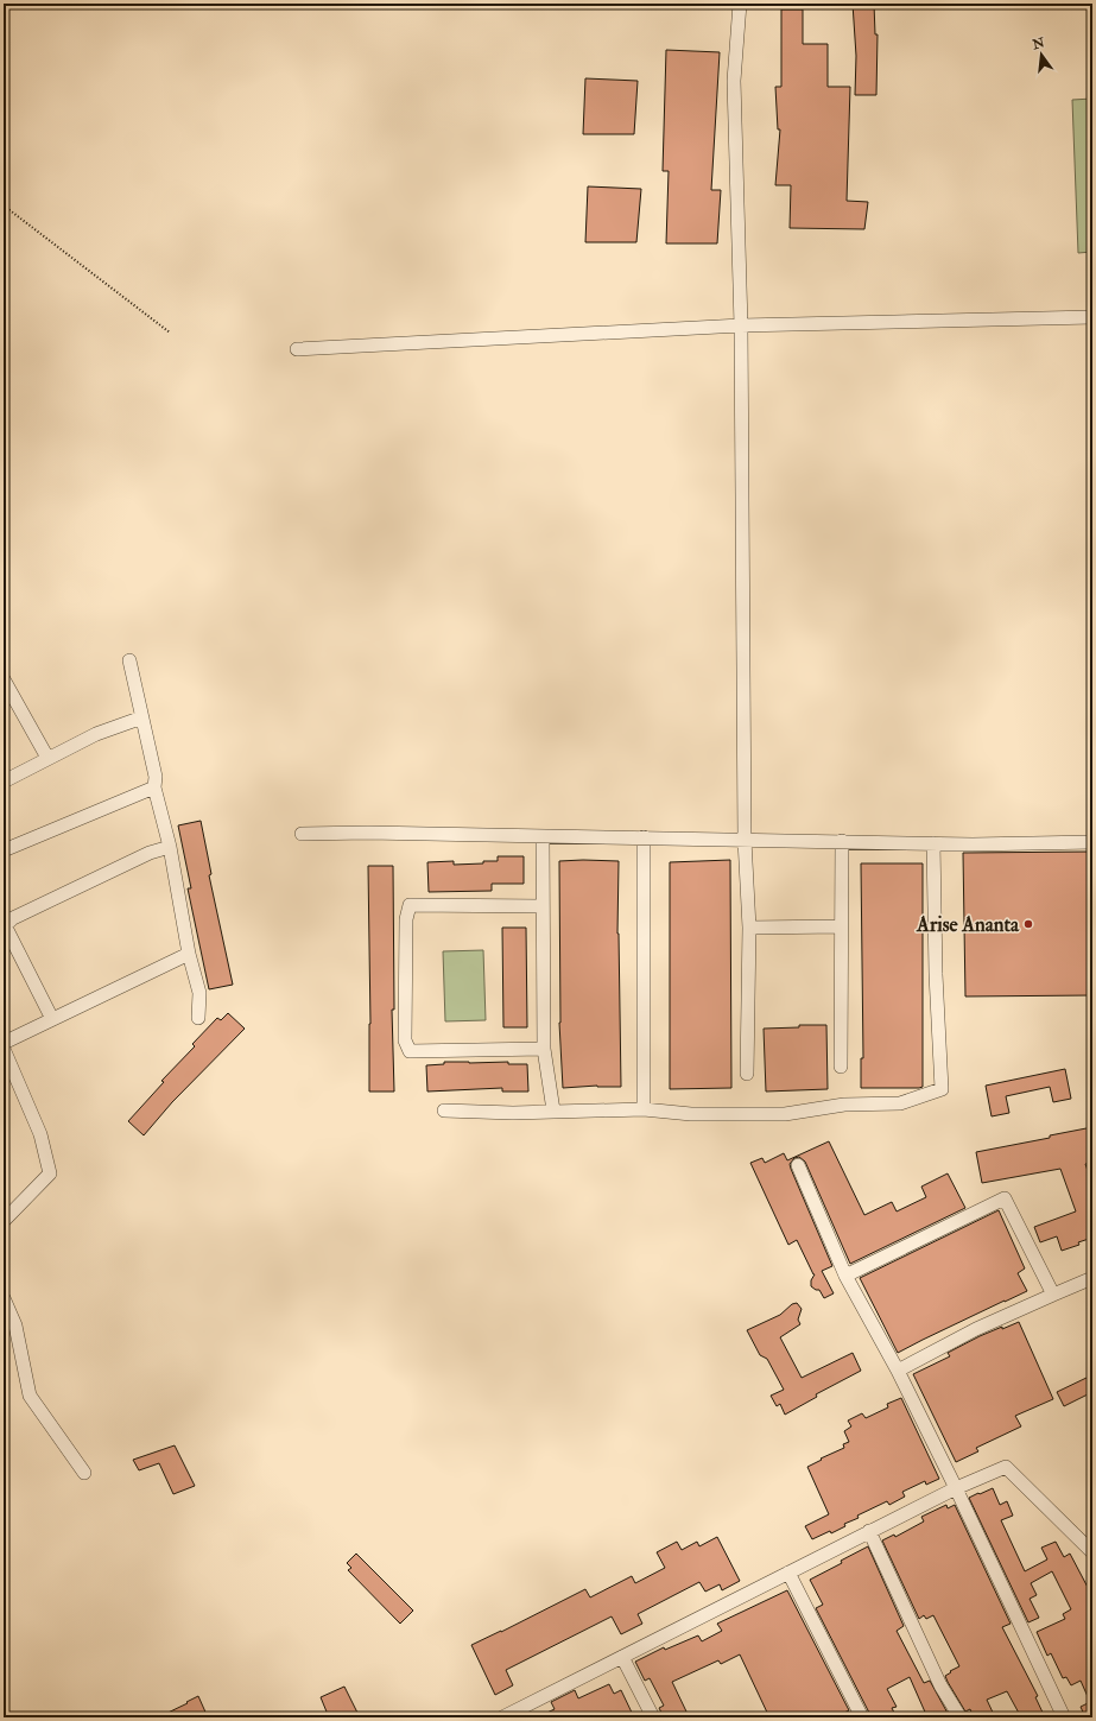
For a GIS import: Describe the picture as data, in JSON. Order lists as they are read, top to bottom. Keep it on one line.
{"places":["Arise Ananta"],"north":"top"}
